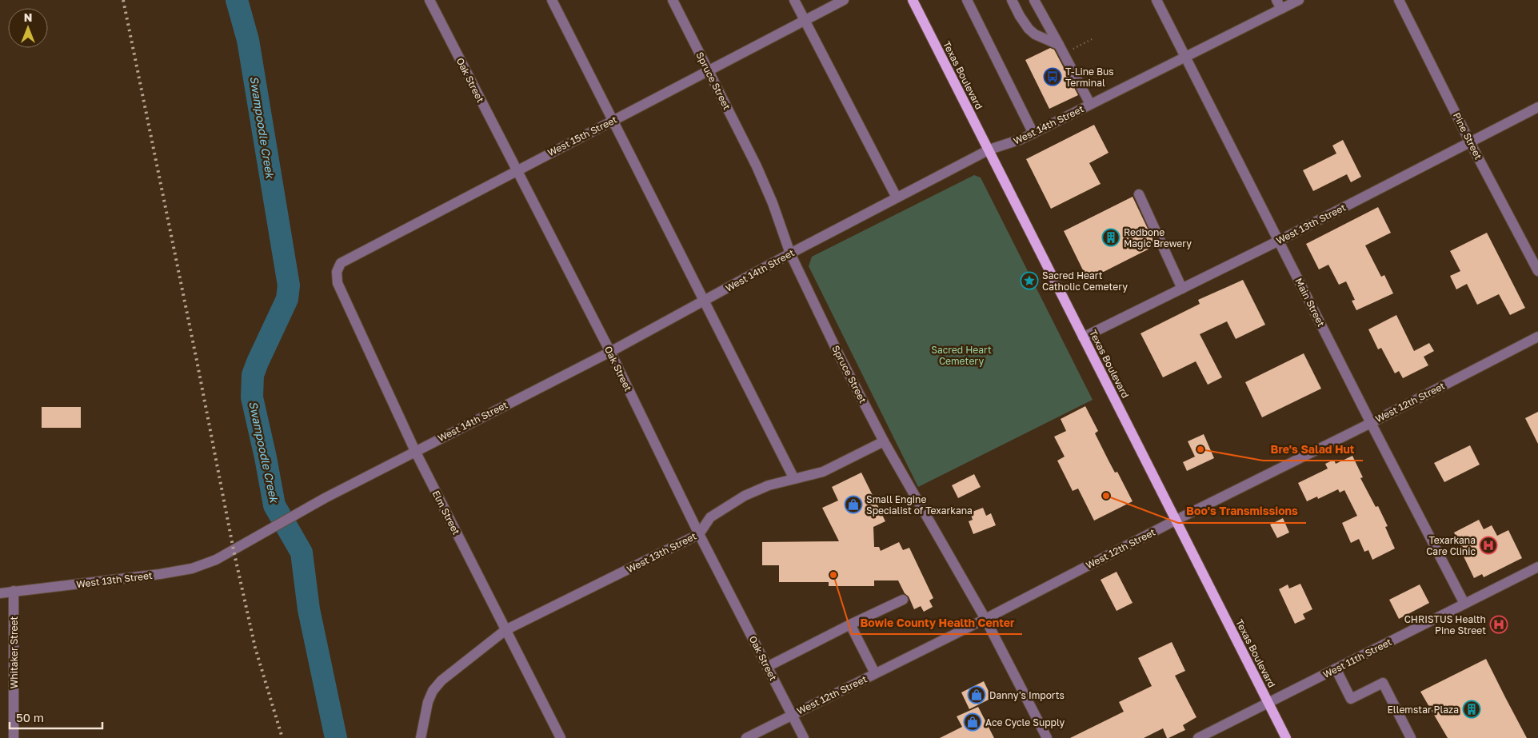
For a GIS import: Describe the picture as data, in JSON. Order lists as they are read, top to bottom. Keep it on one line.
{"streets":{"main road":["Texas Boulevard"],"street":["Oak Street","Spruce Street","West 14th Street","West 15th Street","Pine Street","West 13th Street","Main Street","West 12th Street","Elm Street","Whitaker Street","West 11th Street"]},"crossings":[["Texas Boulevard","West 14th Street"],["Texas Boulevard","West 13th Street"],["Texas Boulevard","West 12th Street"],["Texas Boulevard","West 11th Street"],["Oak Street","West 14th Street"],["Oak Street","West 15th Street"],["Oak Street","West 13th Street"],["Oak Street","West 12th Street"],["Spruce Street","West 14th Street"],["Spruce Street","West 15th Street"],["Spruce Street","West 13th Street"],["Spruce Street","West 12th Street"],["West 14th Street","West 13th Street"],["West 14th Street","Main Street"],["West 14th Street","Elm Street"],["West 15th Street","Elm Street"],["Pine Street","West 13th Street"],["West 13th Street","Main Street"],["West 13th Street","Elm Street"],["West 13th Street","Whitaker Street"],["Main Street","West 12th Street"],["Main Street","West 11th Street"]],"water":["Swampoodle Creek"],"parks":["Sacred Heart Cemetery"],"places":{"bus stop":["T-Line Bus Terminal"],"building":["Redbone Magic Brewery","Ellemstar Plaza"],"place":["Sacred Heart Catholic Cemetery"],"other":["Bre's Salad Hut","Boo's Transmissions","Bowie County Health Center"],"shop":["Small Engine Specialist of Texarkana","Danny's Imports","Ace Cycle Supply"],"hospital":["Texarkana Care Clinic","CHRISTUS Health Pine Street"]},"scale_bar":"50 m","north":"top"}
